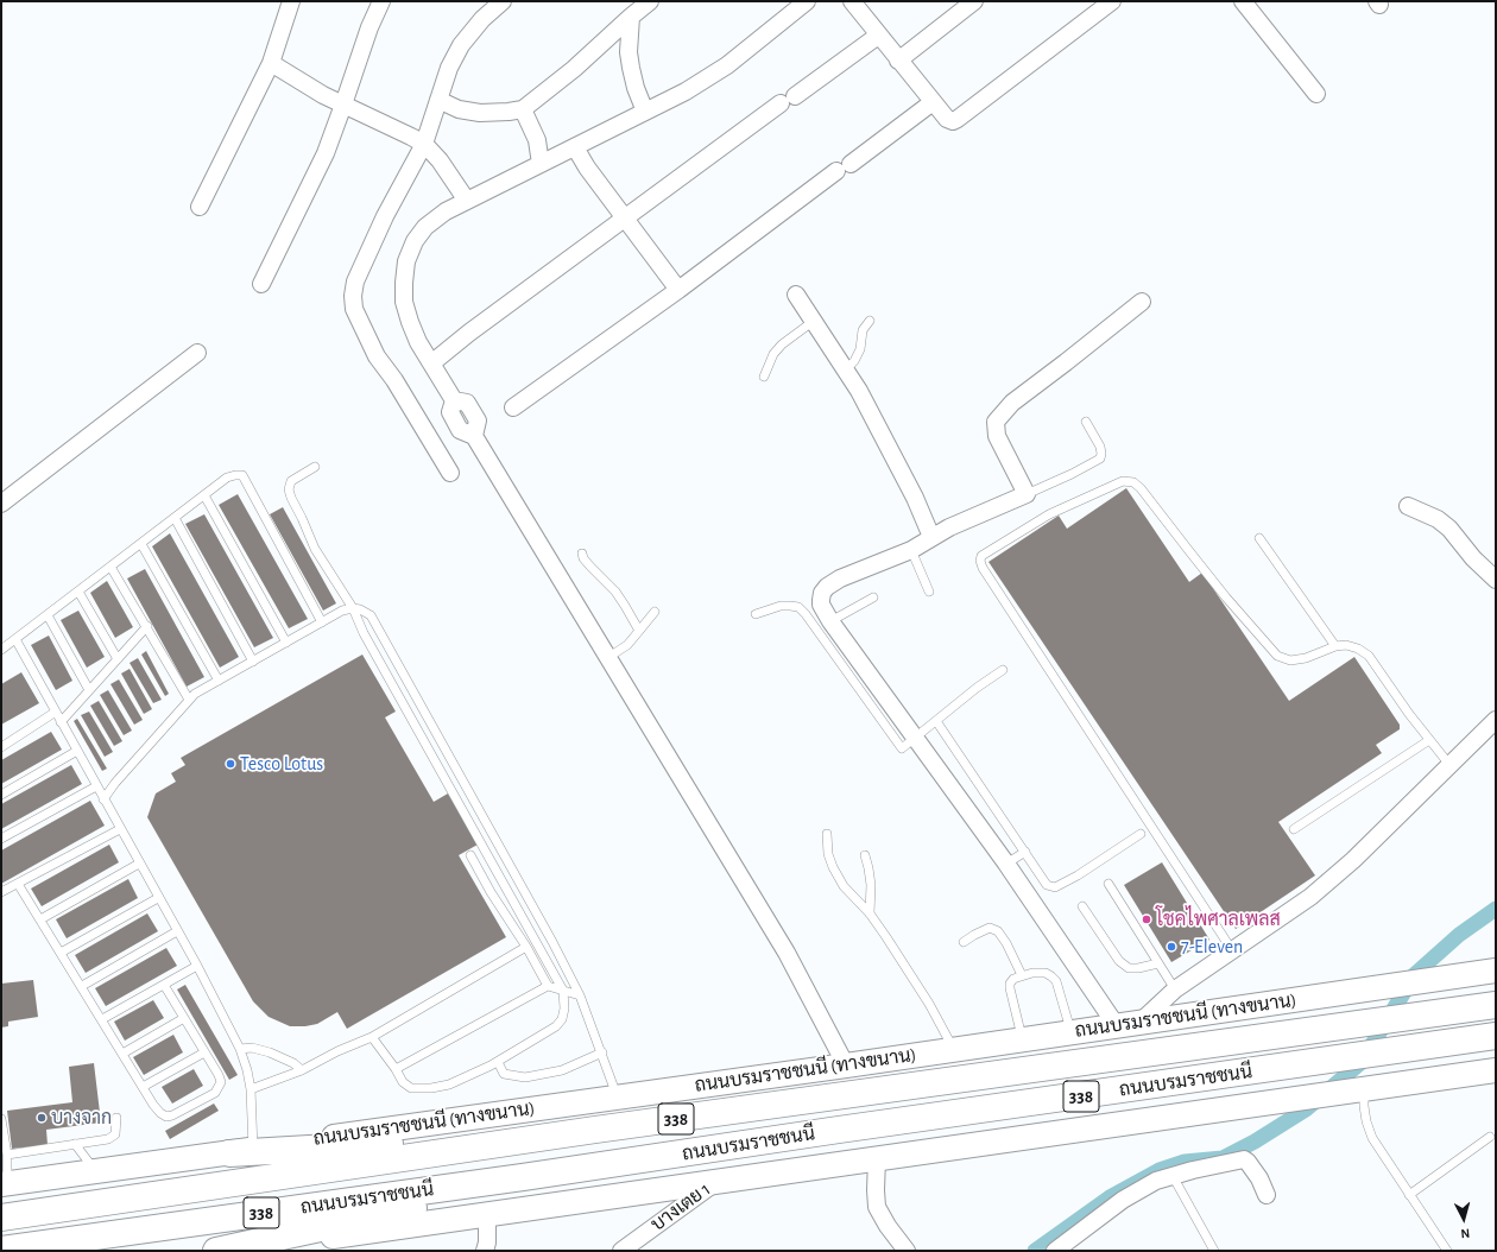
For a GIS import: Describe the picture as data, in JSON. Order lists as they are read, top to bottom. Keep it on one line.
{"streets":{"highway":["ถนนบรมราชชนนี","338"],"main road":["ถนนบรมราชชนนี (ทางขนาน)"],"street":["บางเตย 1"]},"crossings":[["338","บางเตย 1"]],"places":["Tesco Lotus","โชคไพศาลเพลส","7-Eleven","บางจาก"],"north":"bottom"}
